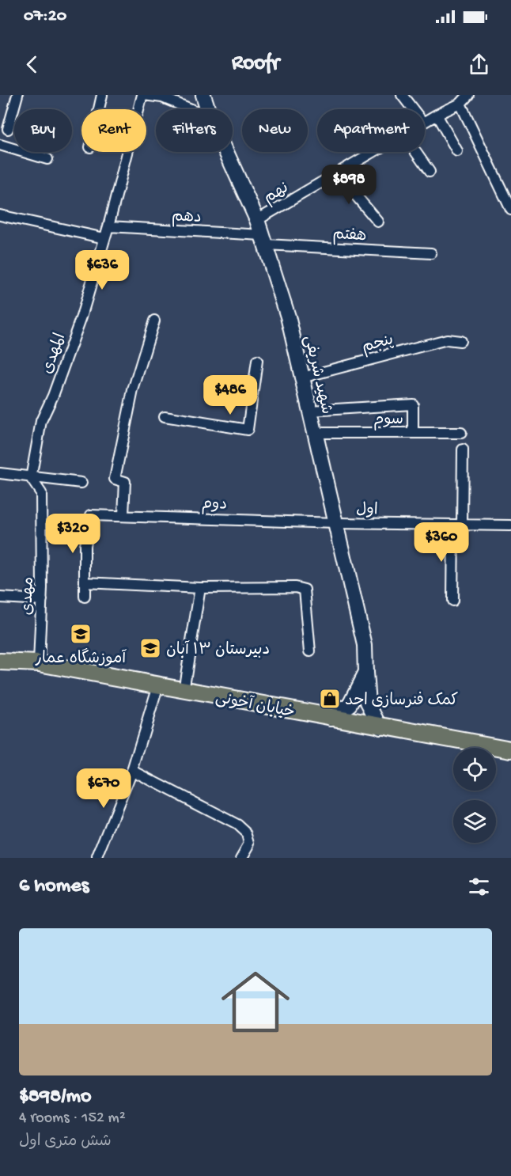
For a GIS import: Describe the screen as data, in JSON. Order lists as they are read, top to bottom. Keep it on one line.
{"streets":{"main road":["شهید شریفی","خیابان آخونی"],"street":["نهم","دهم","هفتم","پنجم","المهدی","سوم","دوم","اول","مهدی"]},"crossings":[["نهم","شهید شریفی"],["دهم","هفتم"],["دهم","المهدی"],["دهم","شهید شریفی"],["هفتم","شهید شریفی"],["پنجم","شهید شریفی"],["المهدی","مهدی"],["شهید شریفی","سوم"],["شهید شریفی","دوم"],["شهید شریفی","اول"],["شهید شریفی","خیابان آخونی"],["دوم","اول"],["مهدی","خیابان آخونی"]],"places":{"school or university":["آموزشگاه عمار","دبیرستان ۱۳ آبان"],"shop":["کمک فنرسازی احد"]},"page":{"status":"07:20","header":"Roofr","chip":["Buy","Rent","Filters","New","Apartment"],"price":["$898","$636","$486","$320","$360","$670"],"heading":"6 homes","list":[{"name":"$898/mo","note":"4 rooms · 152 m² · شش متری اول"}]}}
